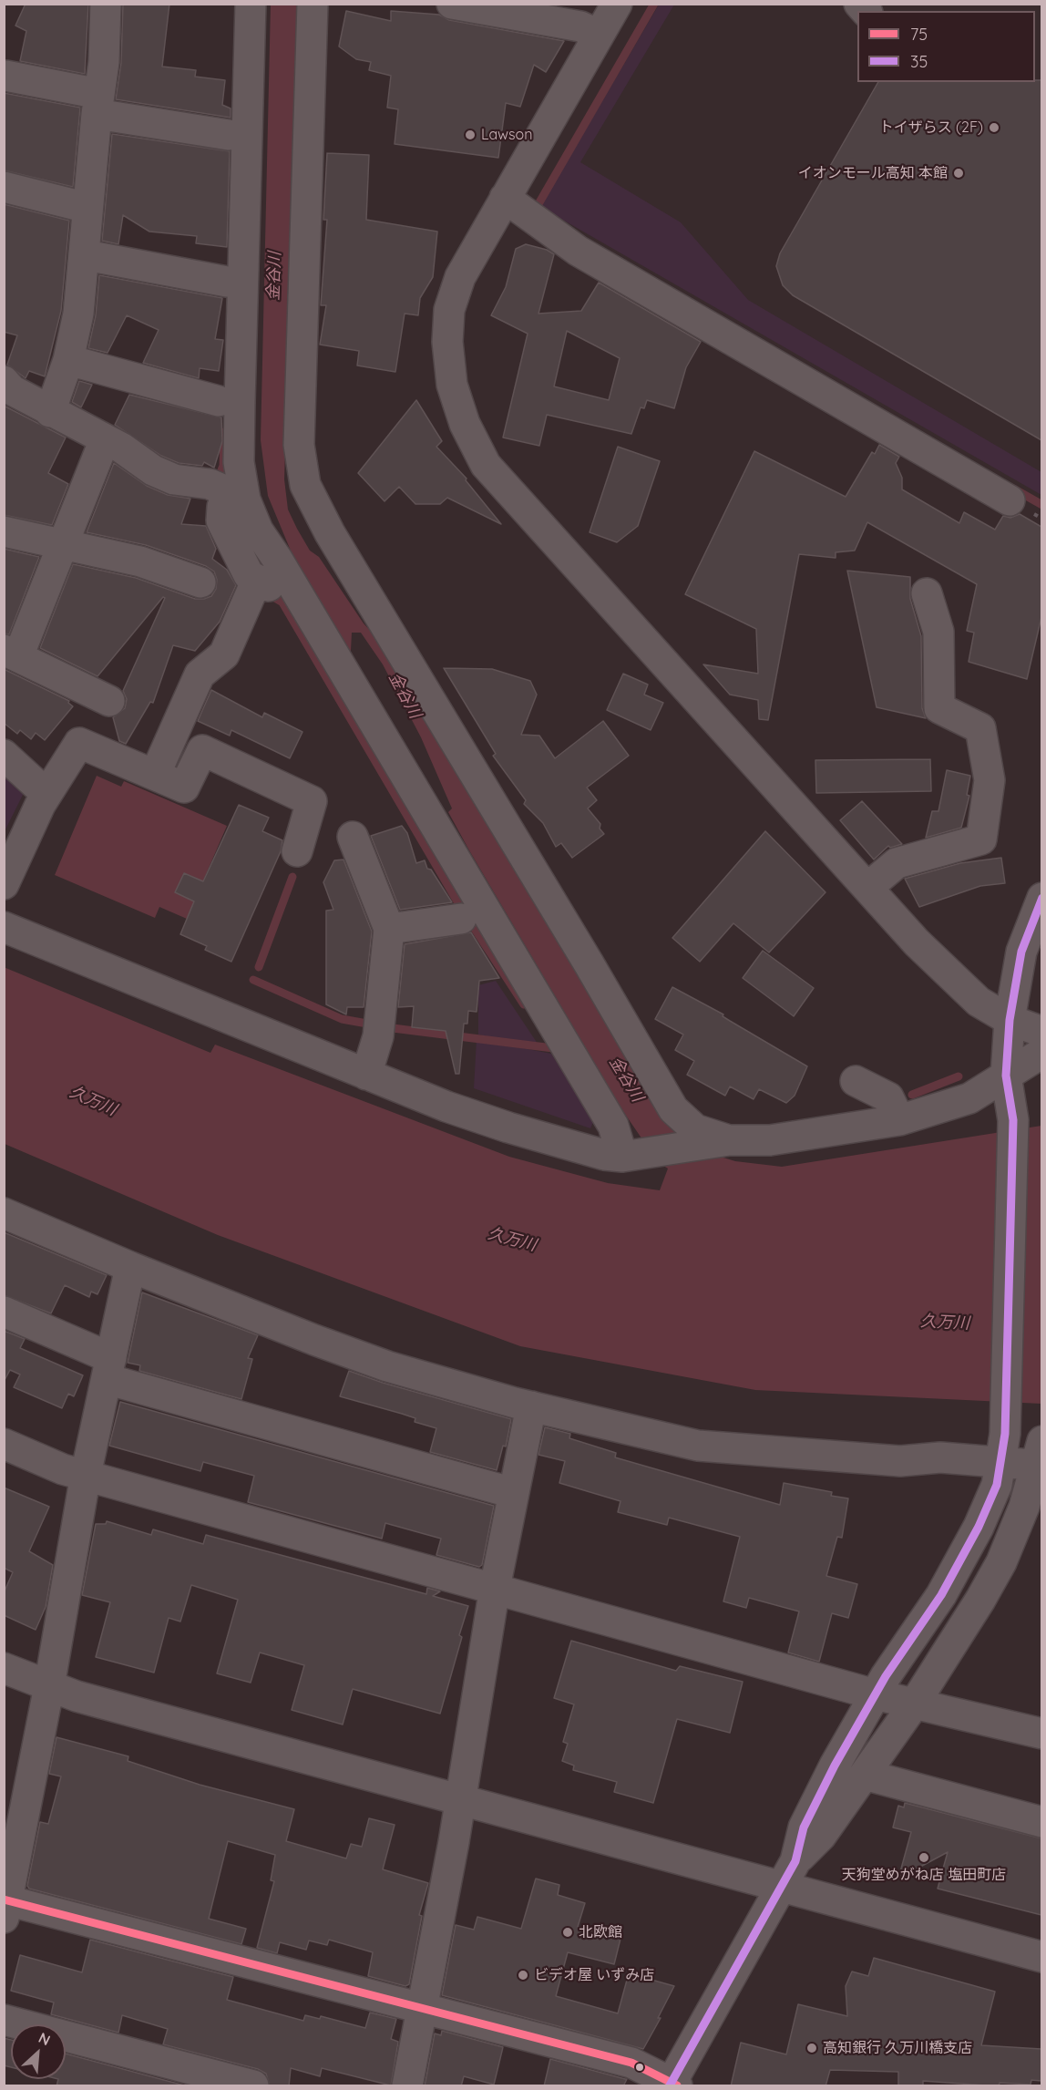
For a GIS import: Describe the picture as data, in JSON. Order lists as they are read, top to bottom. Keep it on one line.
{"water":["金谷川","久万川"],"places":["トイザらス (2F)","Lawson","イオンモール高知 本館","天狗堂めがね店 塩田町店","北欧館","ビデオ屋 いずみ店","高知銀行 久万川橋支店"],"lines":["transit line 35","transit line 75"],"legend":["75","35"],"north":"top right"}
